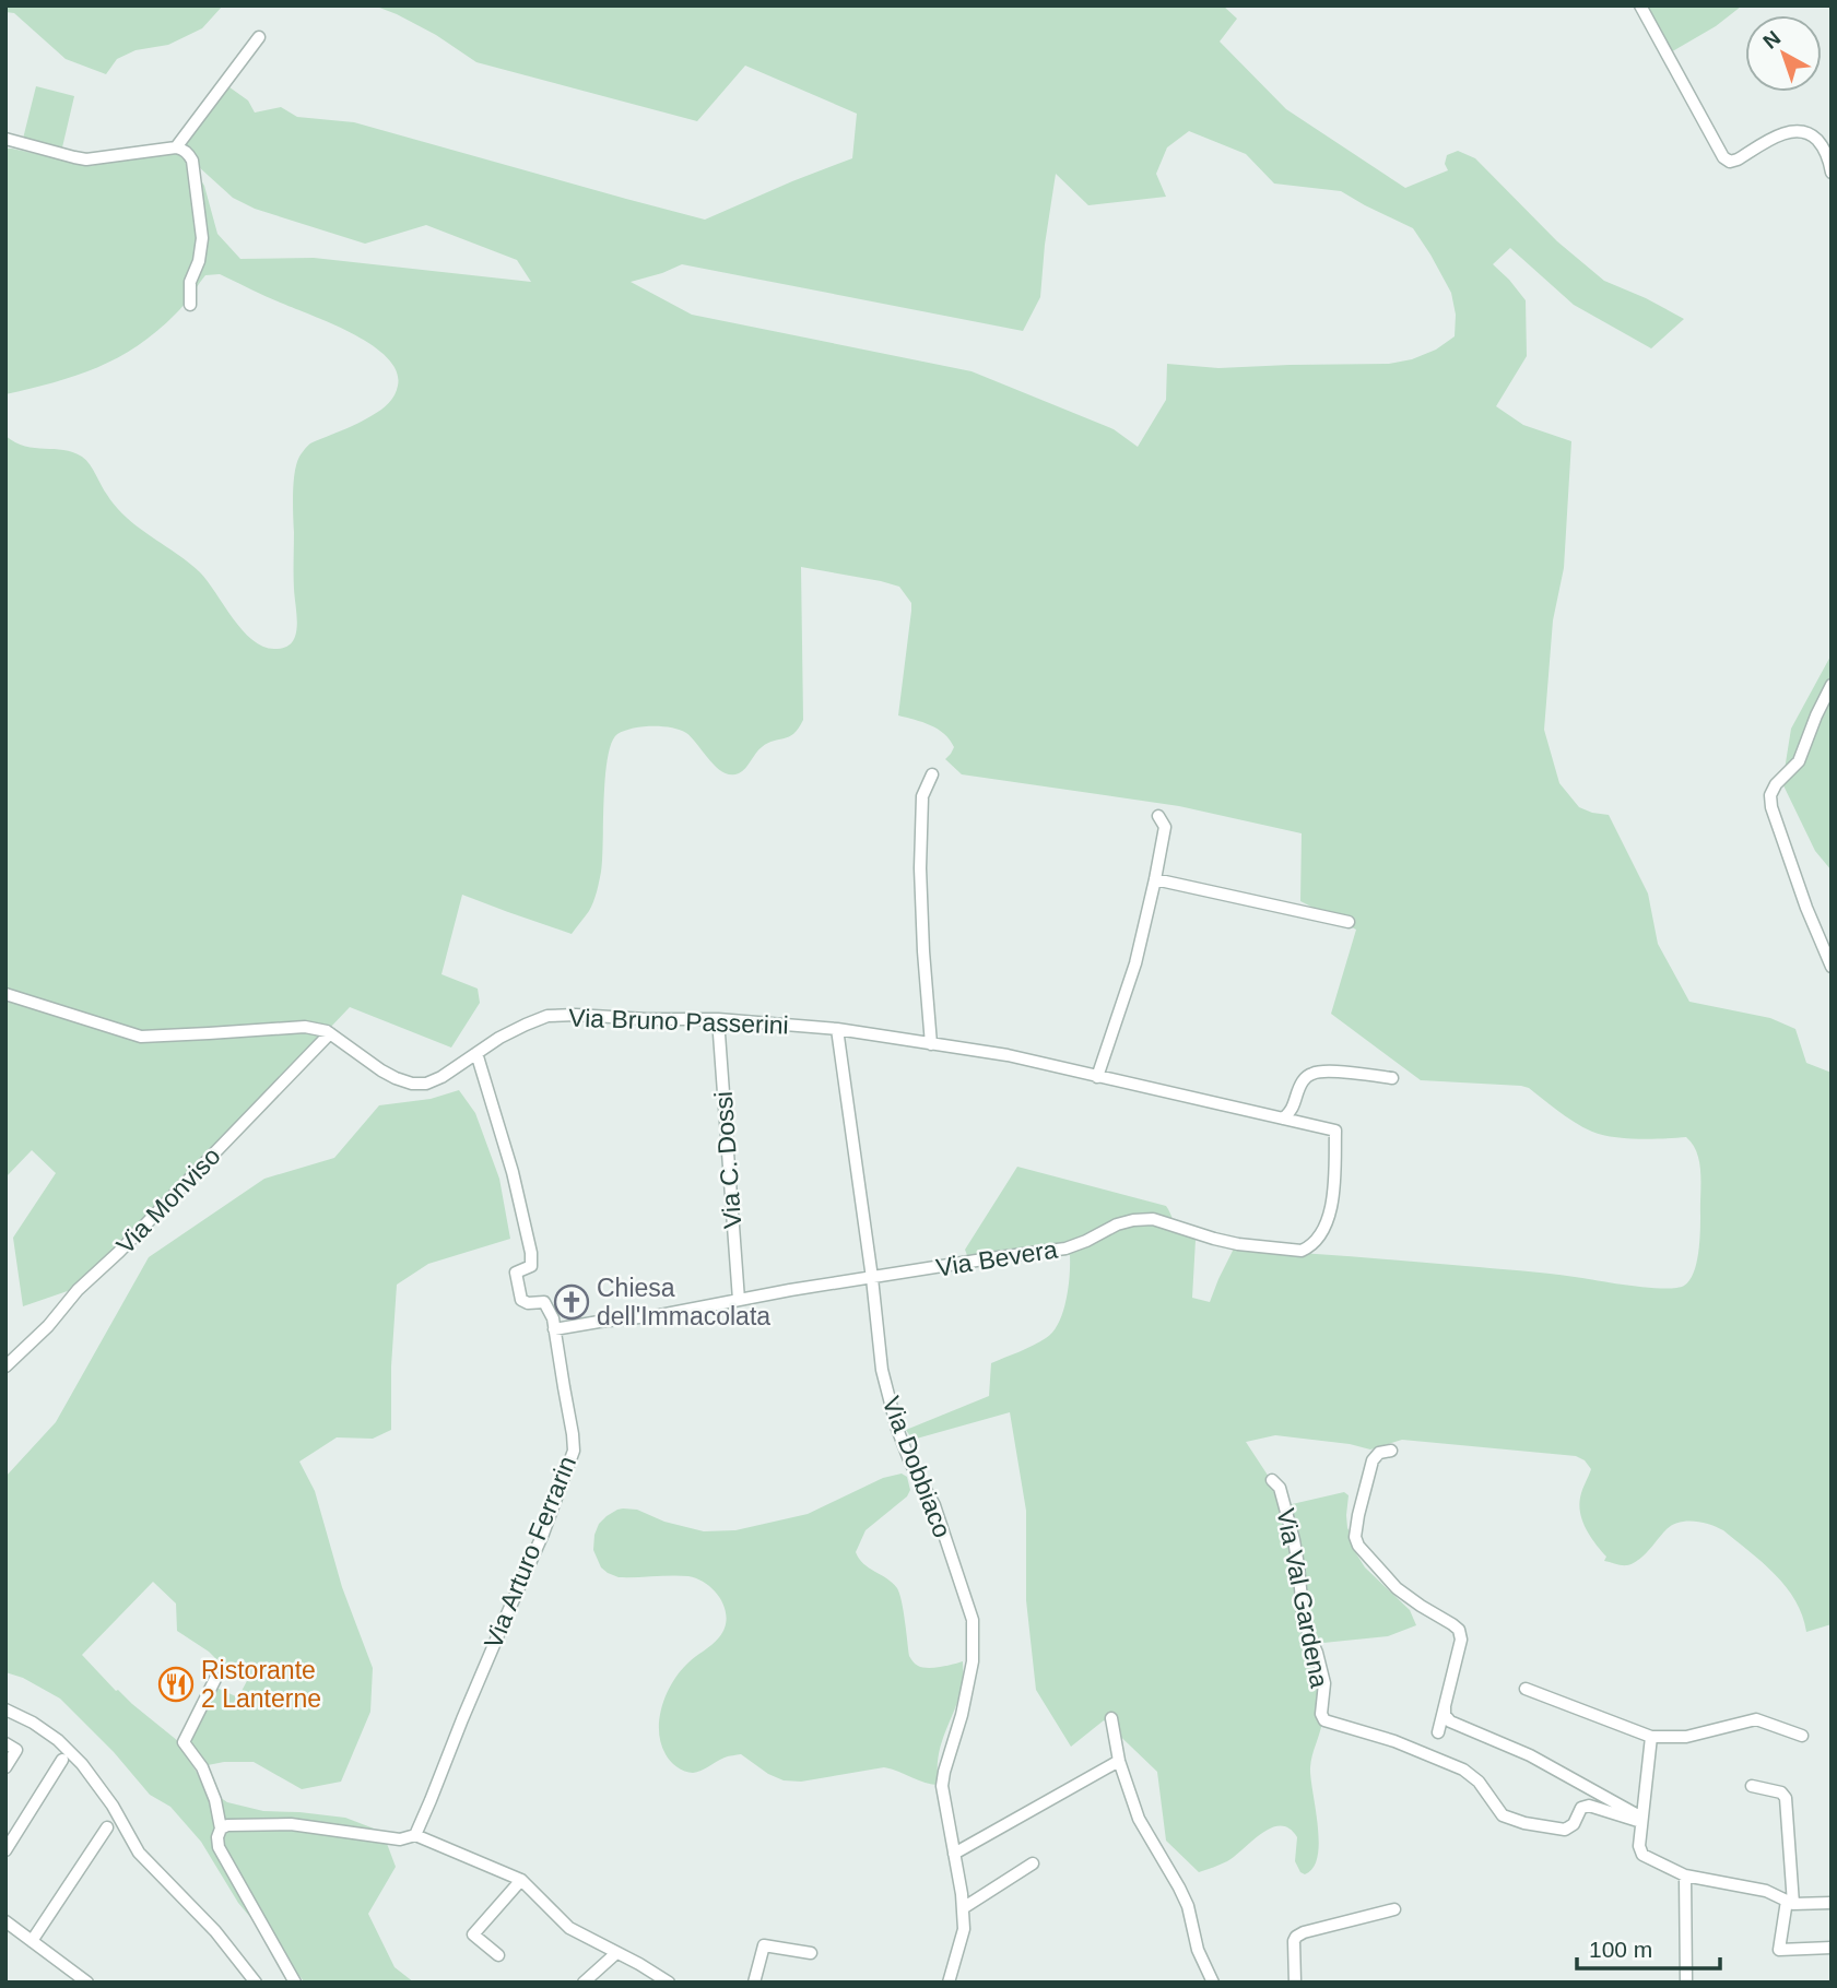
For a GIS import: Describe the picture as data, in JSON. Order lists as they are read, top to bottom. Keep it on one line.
{"streets":{"street":["Via Bruno Passerini","Via C. Dossi","Via Monviso","Via Bevera","Via Dobbiaco","Via Arturo Ferrarin","Via Val Gardena"]},"crossings":[["Via Bruno Passerini","Via C. Dossi"],["Via Bruno Passerini","Via Monviso"],["Via Bruno Passerini","Via Bevera"],["Via Bruno Passerini","Via Dobbiaco"],["Via Bruno Passerini","Via Arturo Ferrarin"],["Via Bevera","Via Dobbiaco"]],"places":{"church":["Chiesa dell'Immacolata"],"restaurant":["Ristorante 2 Lanterne"]},"scale_bar":"100 m","north":"top left"}
